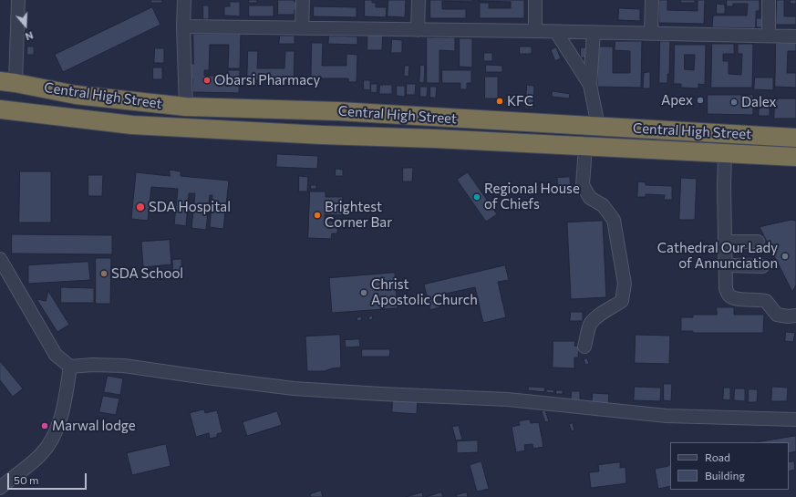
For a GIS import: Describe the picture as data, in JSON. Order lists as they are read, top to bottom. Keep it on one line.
{"streets":{"highway":["Central High Street"]},"places":["Obarsi Pharmacy","Apex","KFC","Dalex","Regional House of Chiefs","SDA Hospital","Brightest Corner Bar","Cathedral Our Lady of Annunciation","SDA School","Christ Apostolic Church","Marwal lodge"],"legend":["Road","Building"],"scale_bar":"50 m","north":"bottom"}
